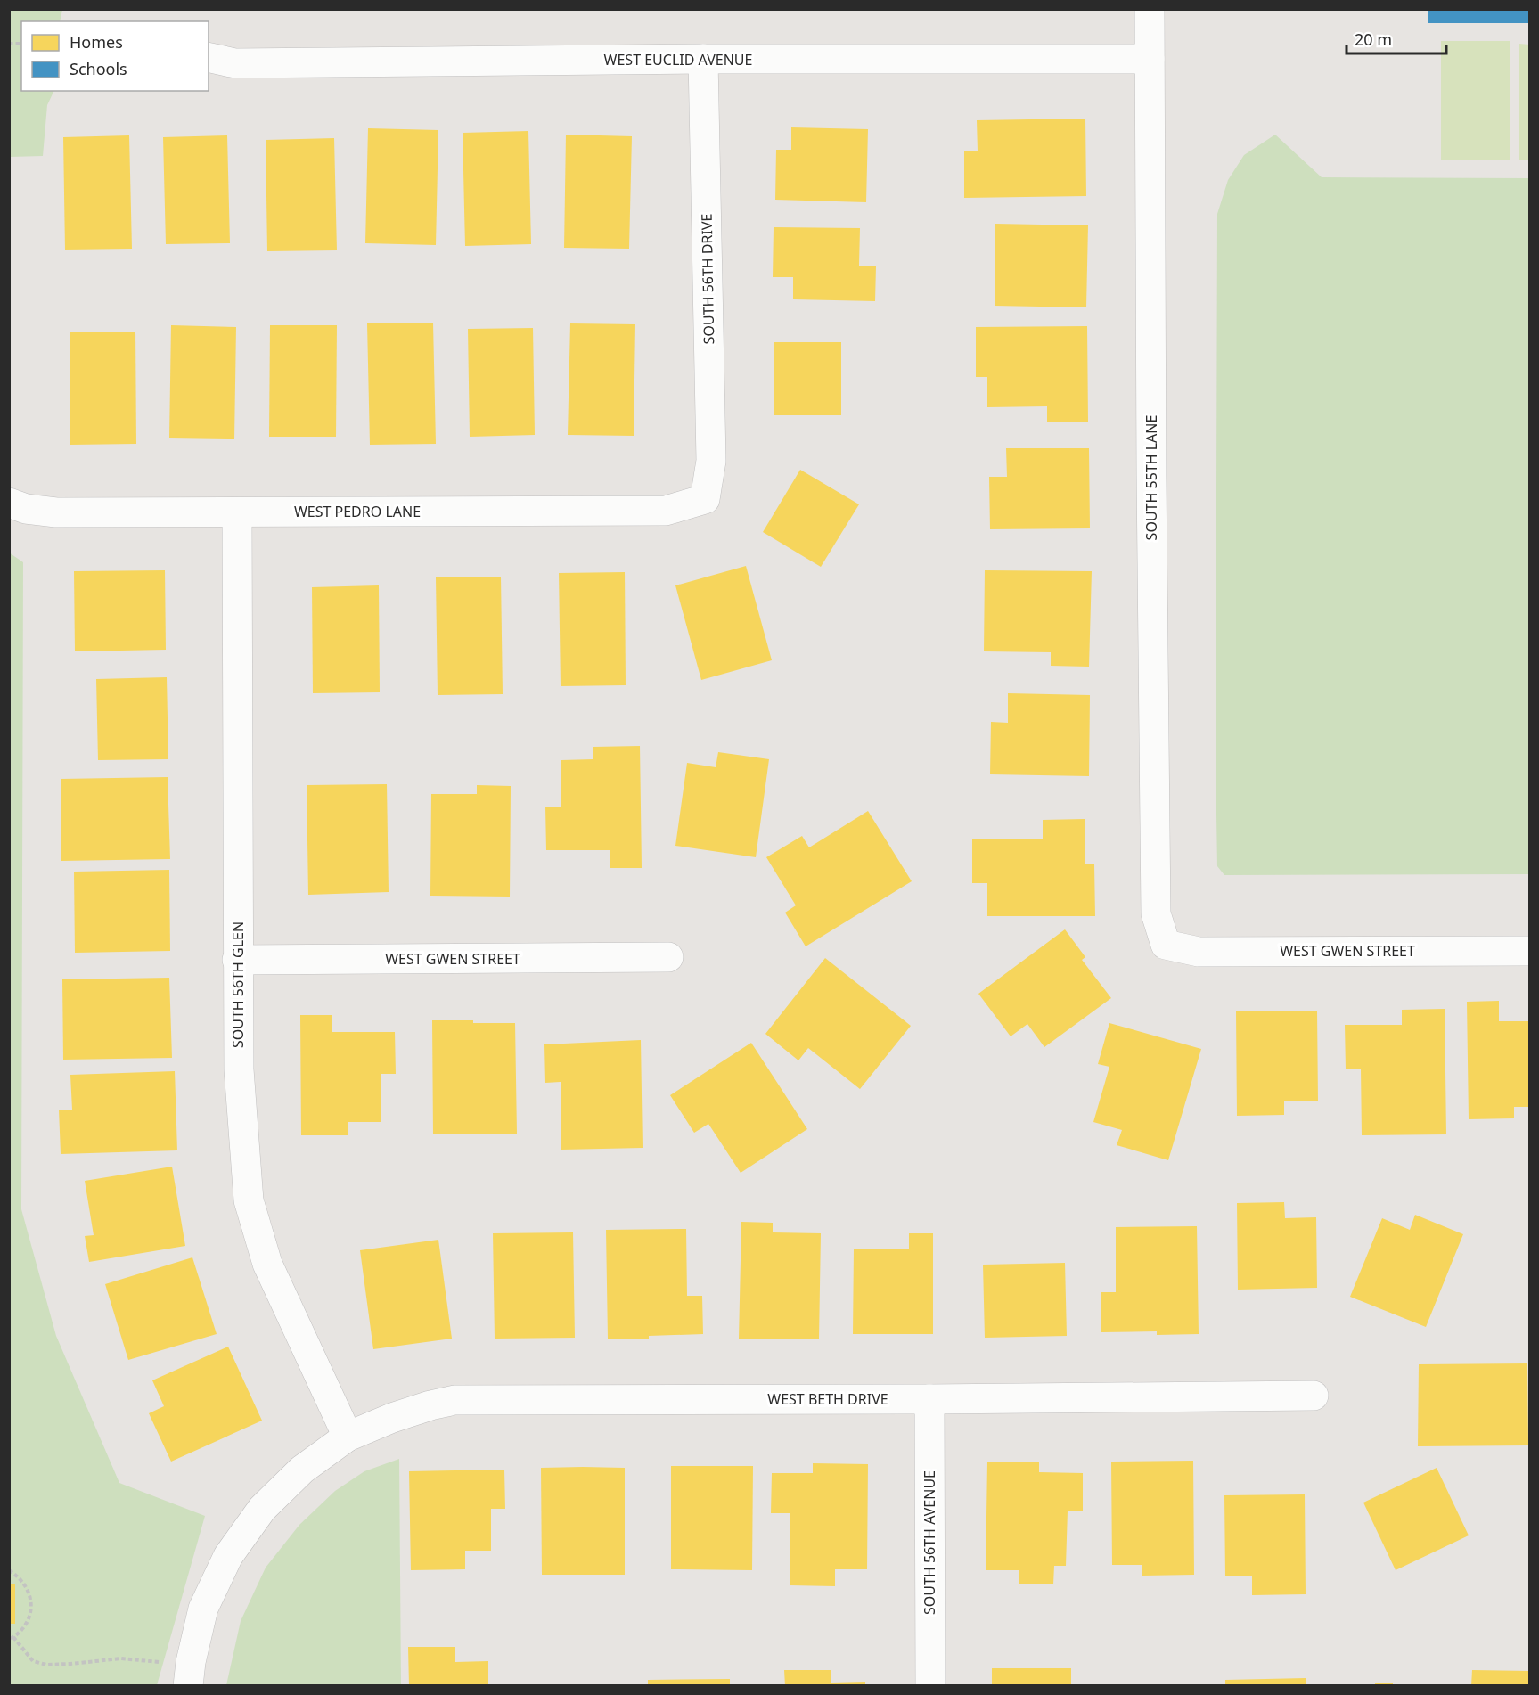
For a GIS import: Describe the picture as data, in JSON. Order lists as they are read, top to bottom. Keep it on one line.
{"streets":{"street":["WEST EUCLID AVENUE","SOUTH 56TH DRIVE","SOUTH 55TH LANE","WEST PEDRO LANE","WEST GWEN STREET","SOUTH 56TH GLEN","WEST BETH DRIVE","SOUTH 56TH AVENUE"]},"crossings":[["WEST EUCLID AVENUE","SOUTH 56TH DRIVE"],["WEST EUCLID AVENUE","SOUTH 55TH LANE"],["SOUTH 56TH DRIVE","WEST PEDRO LANE"],["SOUTH 55TH LANE","WEST GWEN STREET"],["WEST PEDRO LANE","SOUTH 56TH GLEN"],["WEST GWEN STREET","SOUTH 56TH GLEN"],["SOUTH 56TH GLEN","WEST BETH DRIVE"],["WEST BETH DRIVE","SOUTH 56TH AVENUE"]],"legend":["Homes","Schools"],"scale_bar":"20 m"}
